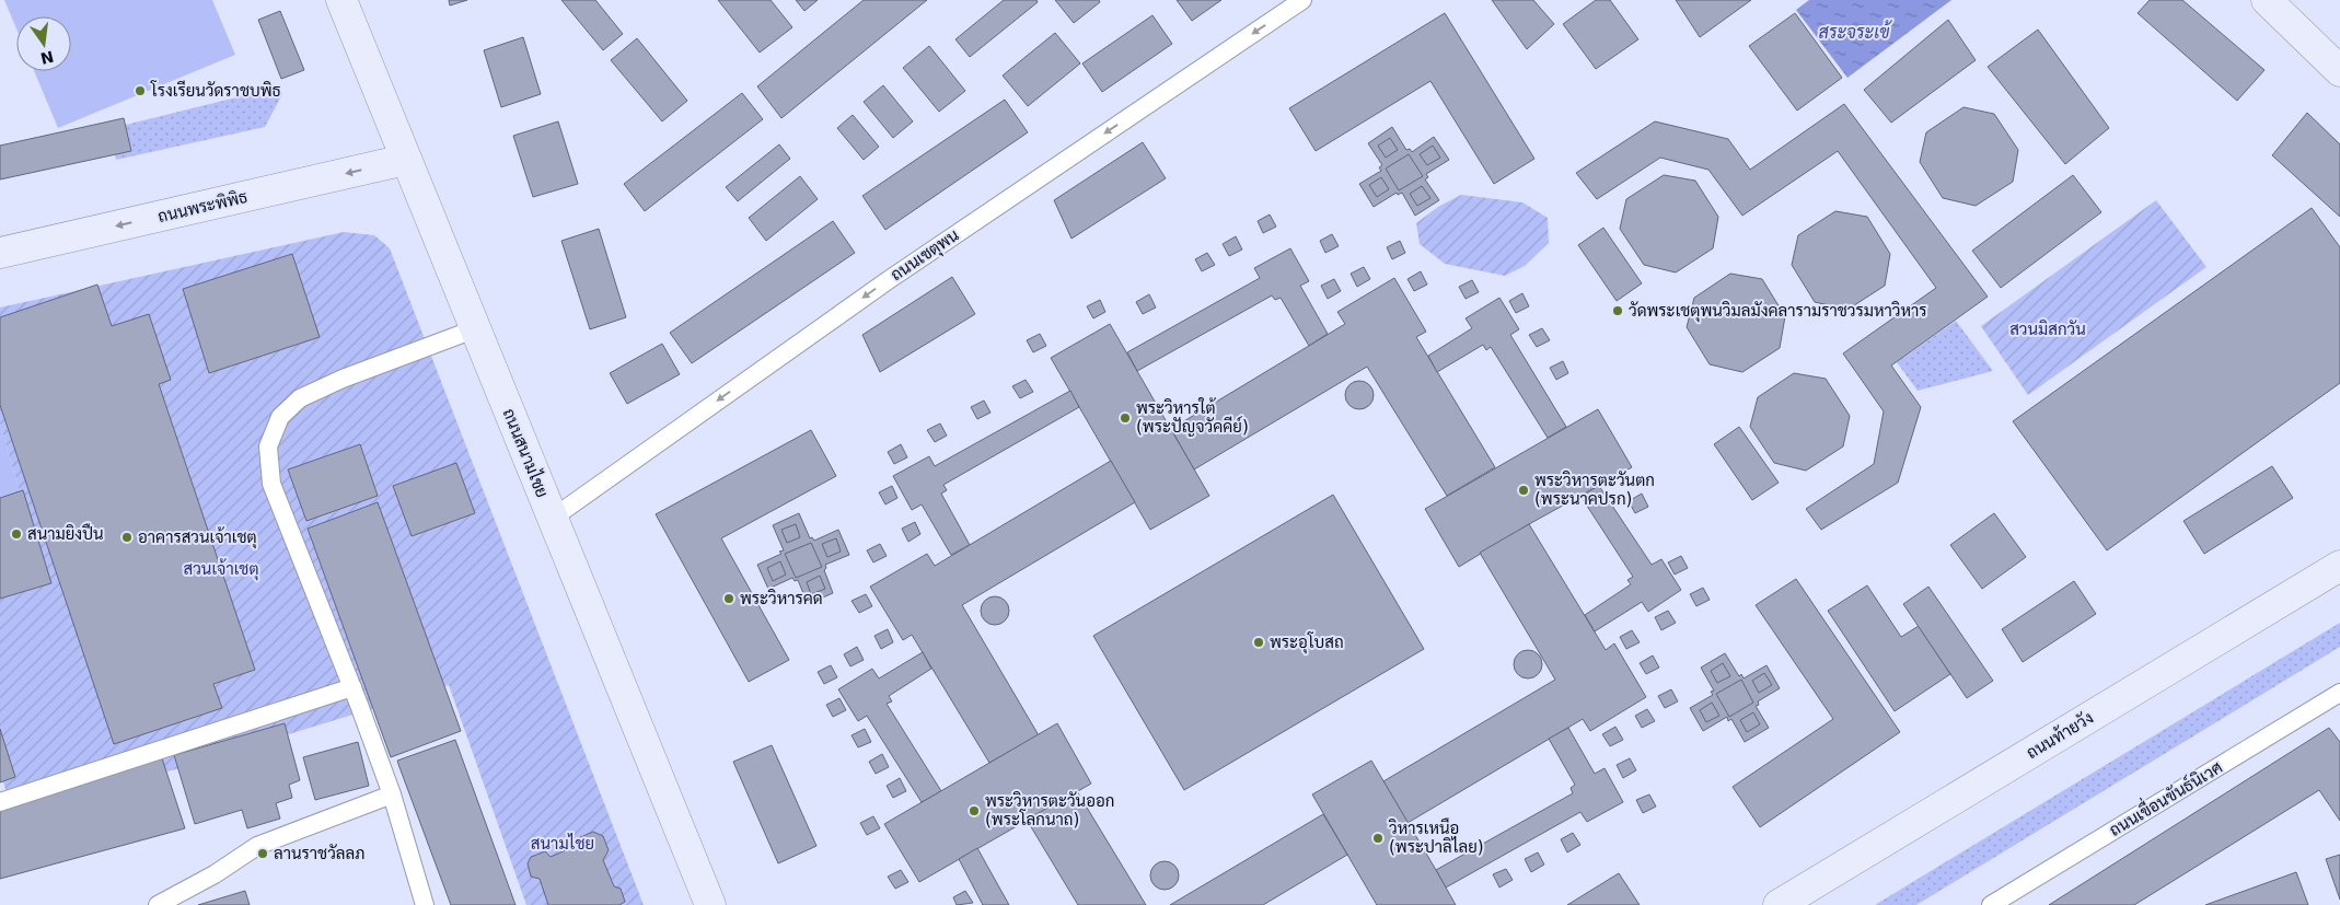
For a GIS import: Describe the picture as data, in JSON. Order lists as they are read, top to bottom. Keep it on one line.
{"streets":{"street":["ถนนพระพิพิธ","ถนนสนามไชย","ถนนท้ายวัง"],"lane":["ถนนเชตุพน","ถนนเขื่อนขันธ์นิเวศ"]},"crossings":[["ถนนพระพิพิธ","ถนนสนามไชย"],["ถนนเชตุพน","ถนนสนามไชย"]],"one_way":["ถนนพระพิพิธ","ถนนเชตุพน"],"water":["สระจระเข้"],"parks":["สวนมิสกวัน","สวนเจ้าเชตุ","สนามไชย"],"places":["โรงเรียนวัดราชบพิธ","วัดพระเชตุพนวิมลมังคลารามราชวรมหาวิหาร","พระวิหารใต้ (พระปัญจวัคคีย์)","พระวิหารตะวันตก (พระนาคปรก)","สนามยิงปืน","อาคารสวนเจ้าเชตุ","พระวิหารคด","พระอุโบสถ","พระวิหารตะวันออก (พระโลกนาถ)","วิหารเหนือ (พระปาลิไลย)","ลานราชวัลลภ"],"north":"bottom"}
